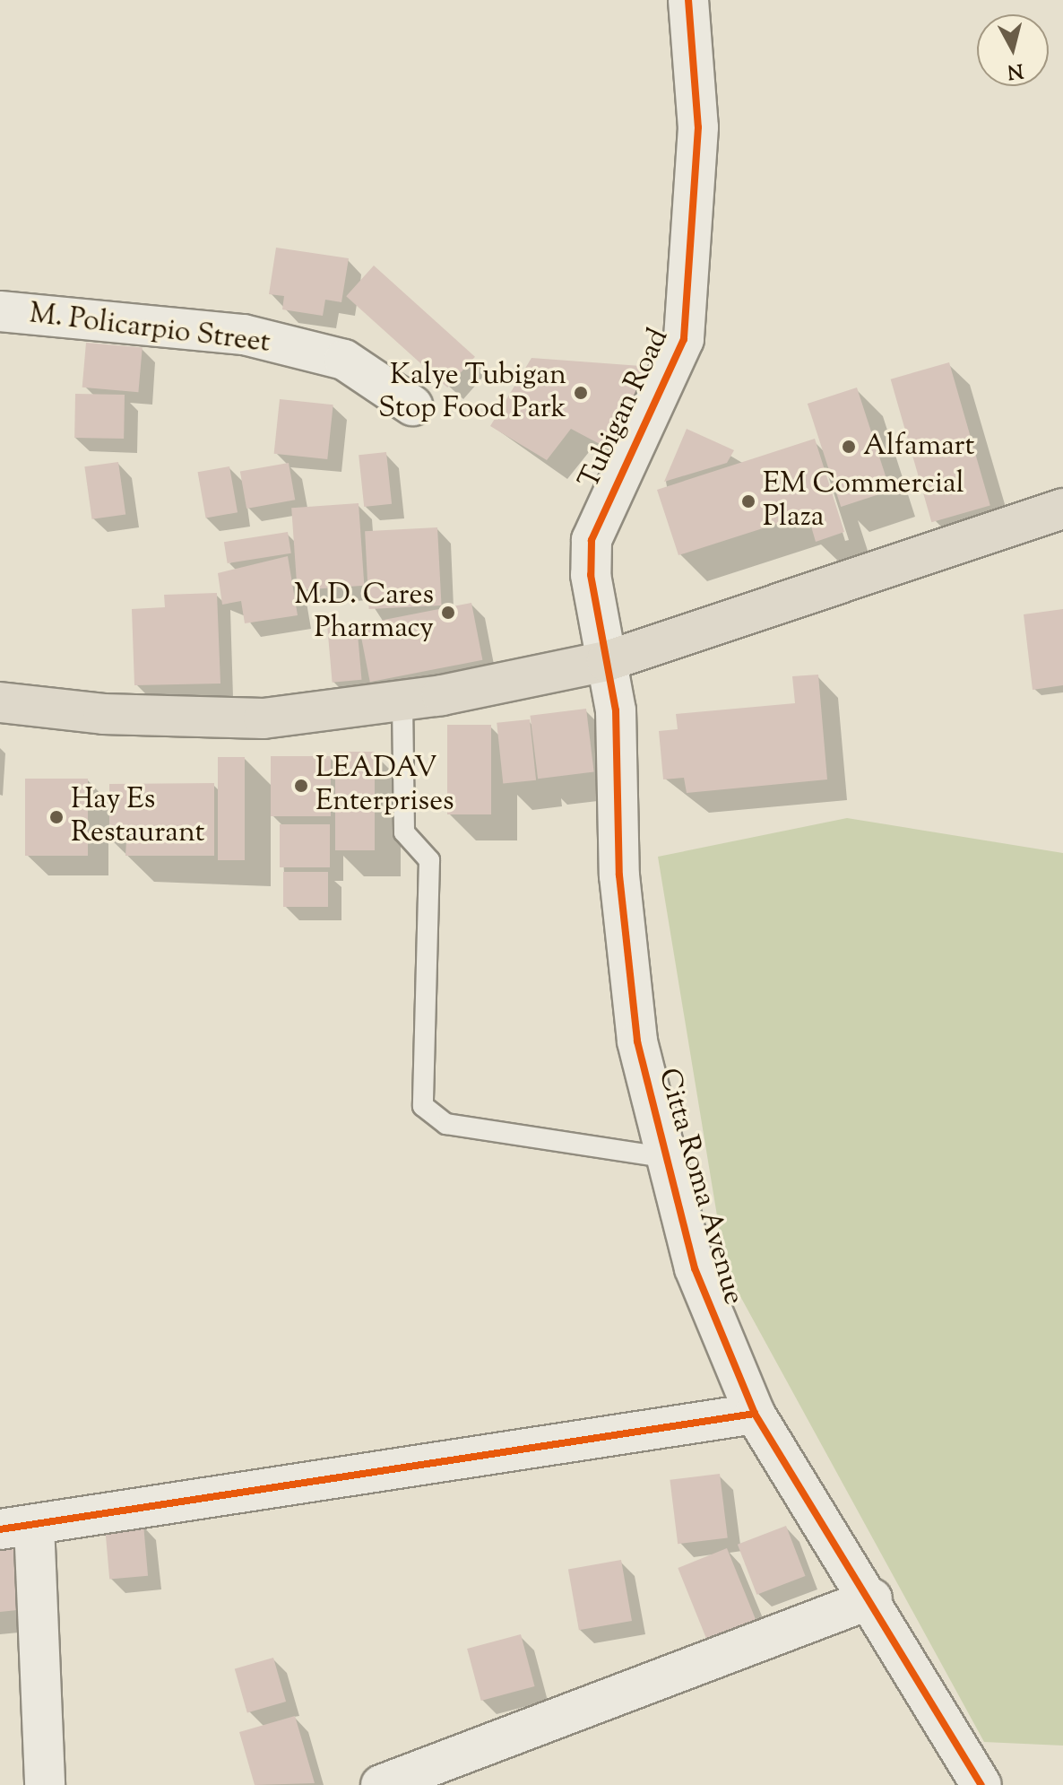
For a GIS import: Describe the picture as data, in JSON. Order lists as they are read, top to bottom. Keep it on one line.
{"streets":{"street":["M. Policarpio Street","Tubigan Road","Citta Roma Avenue"]},"crossings":[["Tubigan Road","Citta Roma Avenue"]],"places":["Kalye Tubigan Stop Food Park","Alfamart","EM Commercial Plaza","M.D. Cares Pharmacy","LEADAV Enterprises","Hay Es Restaurant"],"north":"bottom"}
